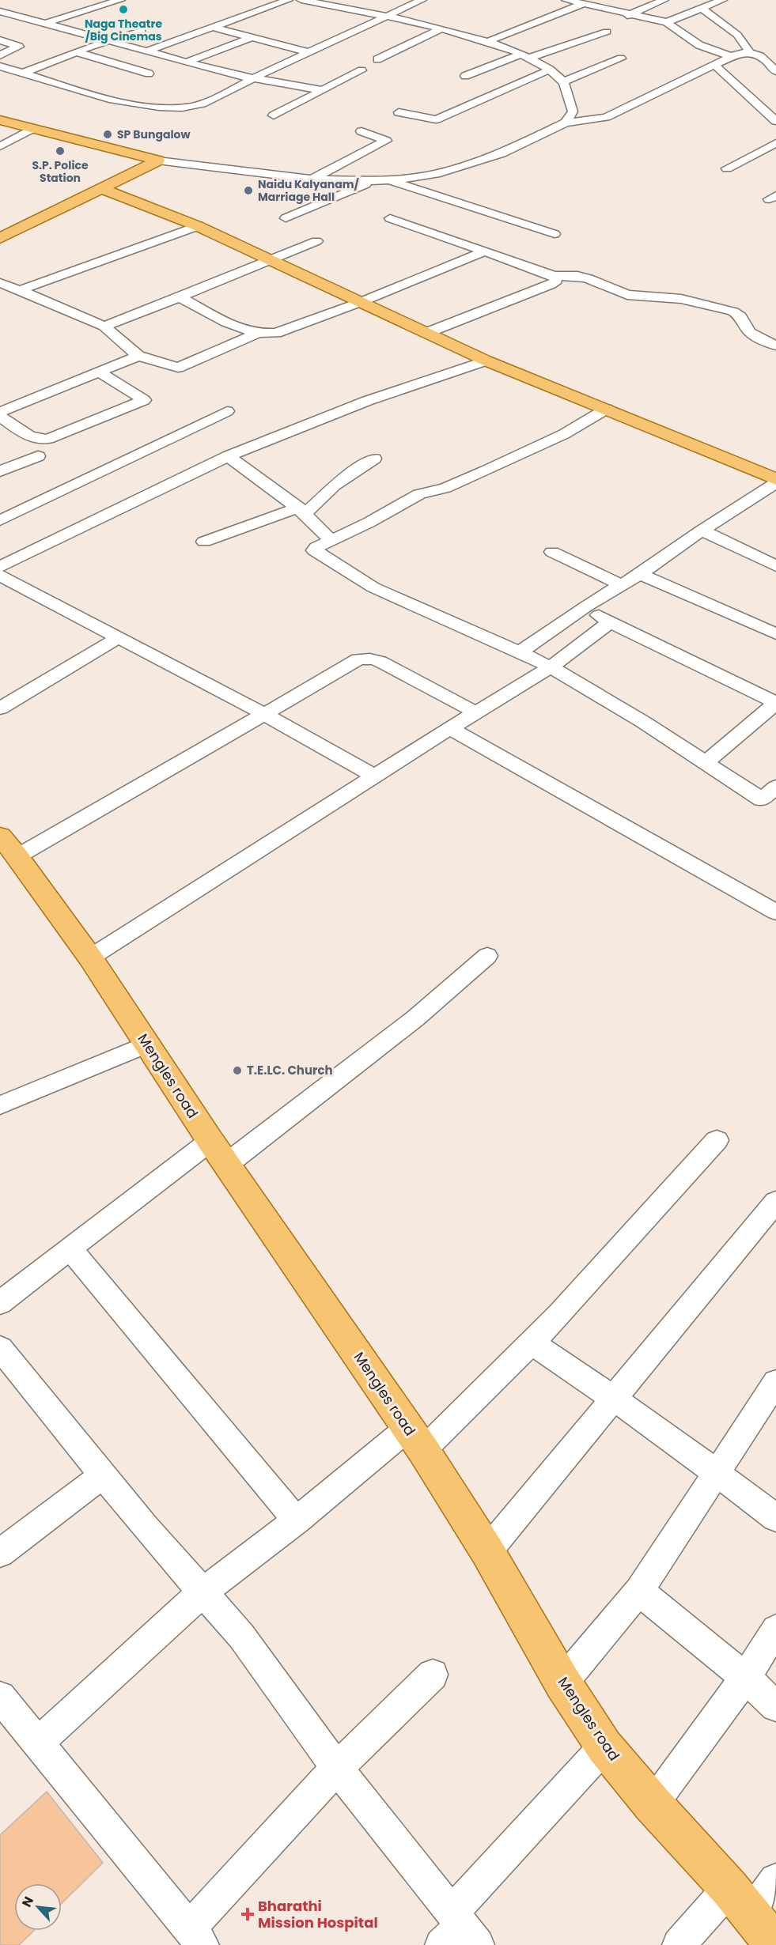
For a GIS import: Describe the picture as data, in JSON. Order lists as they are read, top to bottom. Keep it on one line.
{"streets":{"main road":["Mengles road"]},"places":{"other":["Naga Theatre /Big Cinemas","SP Bungalow","S.P. Police Station","Naidu Kalyanam/ Marriage Hall","T.E.LC. Church"],"health":["Bharathi Mission Hospital"]},"north":"top left"}
